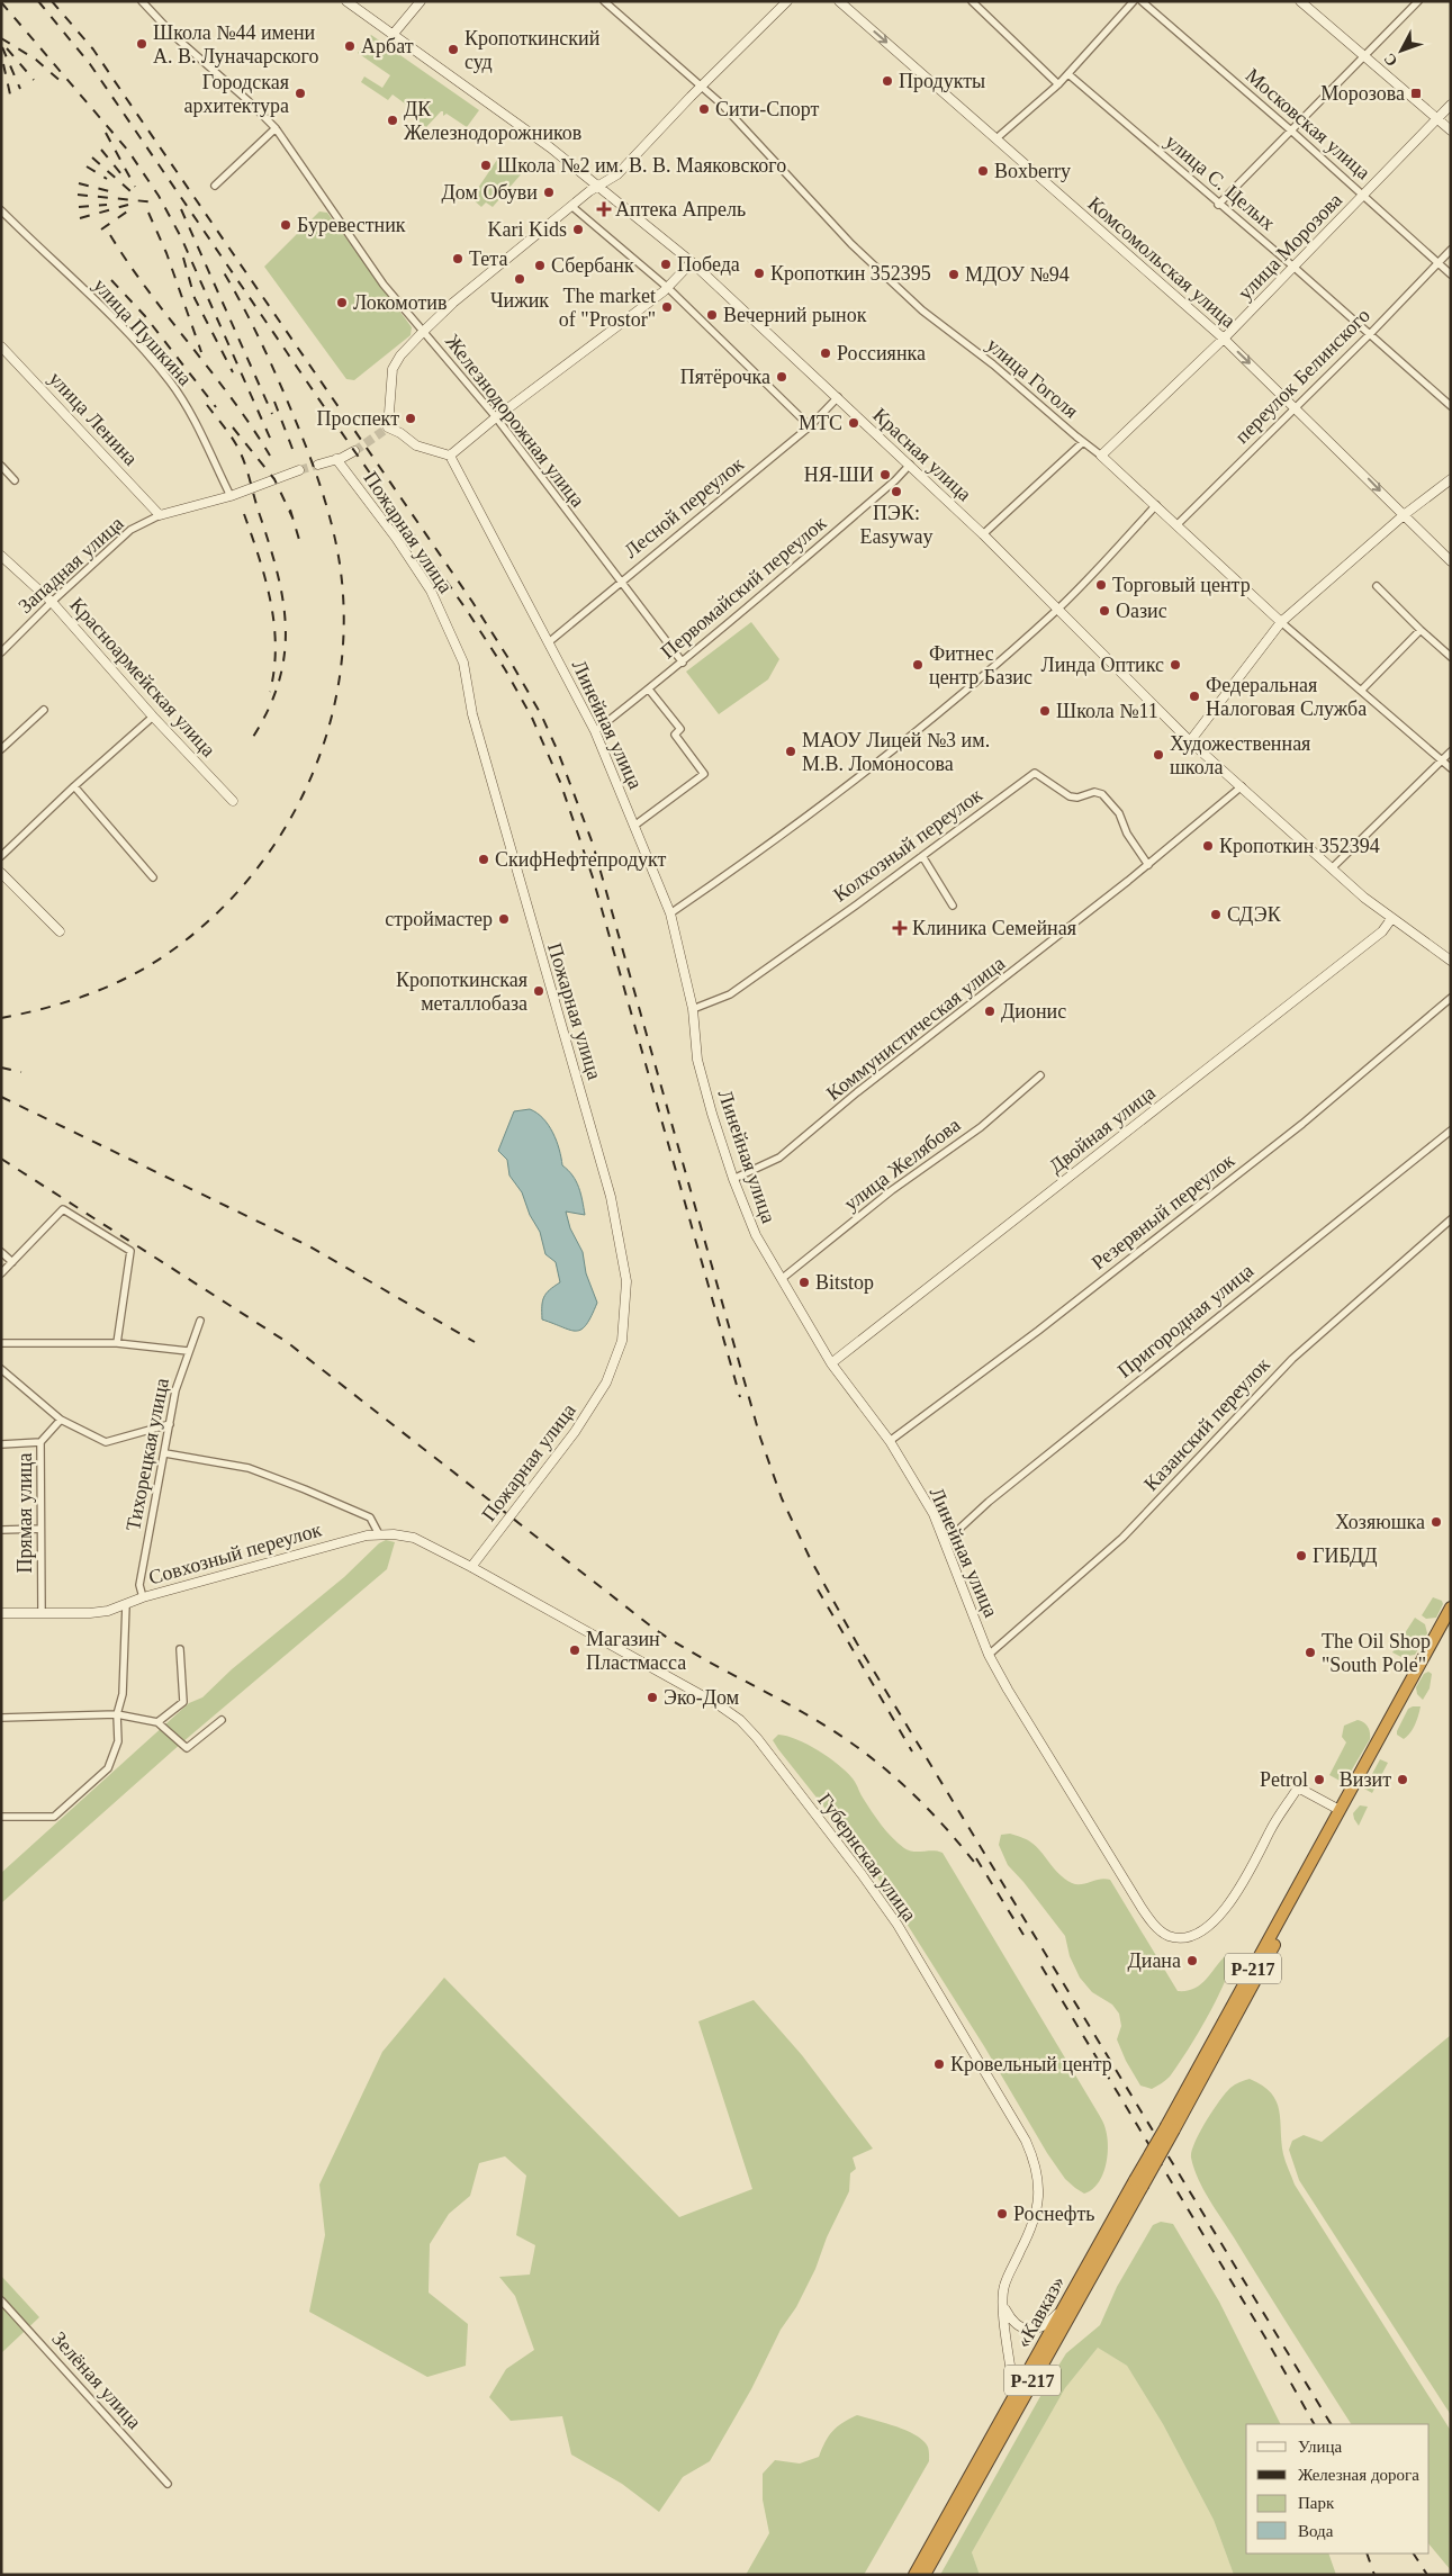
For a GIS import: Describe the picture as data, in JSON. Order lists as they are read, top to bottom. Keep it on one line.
{"streets":{"highway":["Р-217","«Кавказ»"],"street":["Московская улица","улица С. Целых","улица Морозова","Комсомольская улица","улица Пушкина","переулок Белинского","улица Гоголя","улица Ленина","Железнодорожная улица","Красная улица","Лесной переулок","Пожарная улица","Западная улица","Первомайский переулок","Красноармейская улица","Линейная улица","Колхозный переулок","Коммунистическая улица","Двойная улица","улица Желябова","Резервный переулок","Пригородная улица","Казанский переулок","Тихорецкая улица","Прямая улица","Совхозный переулок","Губернская улица","Зелёная улица"]},"crossings":[["Московская улица","улица Морозова"],["Московская улица","переулок Белинского"],["улица С. Целых","улица Морозова"],["улица С. Целых","переулок Белинского"],["улица Морозова","Комсомольская улица"],["улица Морозова","улица Гоголя"],["Комсомольская улица","переулок Белинского"],["улица Пушкина","Западная улица"],["переулок Белинского","улица Гоголя"],["улица Ленина","Западная улица"],["Железнодорожная улица","Лесной переулок"],["Железнодорожная улица","Первомайский переулок"],["Красная улица","Лесной переулок"],["Красная улица","Первомайский переулок"],["Красная улица","Коммунистическая улица"],["Красная улица","Двойная улица"],["Лесной переулок","Линейная улица"],["Пожарная улица","Совхозный переулок"],["Пожарная улица","Губернская улица"],["Западная улица","Красноармейская улица"],["Первомайский переулок","Линейная улица"],["Линейная улица","Колхозный переулок"],["Линейная улица","Коммунистическая улица"],["Линейная улица","Двойная улица"],["Линейная улица","улица Желябова"],["Линейная улица","Резервный переулок"],["Линейная улица","Пригородная улица"],["Линейная улица","Казанский переулок"],["Линейная улица","Р-217"],["Линейная улица","«Кавказ»"],["Колхозный переулок","Коммунистическая улица"],["Тихорецкая улица","Совхозный переулок"],["Прямая улица","Совхозный переулок"],["Совхозный переулок","Губернская улица"],["Р-217","«Кавказ»"]],"one_way":["Комсомольская улица"],"places":{"other":["Школа №44 имени А. В. Луначарского","Арбат","Кропоткинский суд","Продукты","Городская архитектура","Сити-Спорт","ДК Железнодорожников","Школа №2 им. В. В. Маяковского","Boxberry","Дом Обуви","Буревестник","Kari Kids","Тета","Победа","Сбербанк","Кропоткин 352395","МДОУ №94","Чижик","Локомотив","The market of \"Prostor\"","Вечерний рынок","Россиянка","Пятёрочка","Проспект","МТС","НЯ-ШИ","ПЭК: Easyway","Торговый центр","Оазис","Фитнес центр Базис","Линда Оптикс","Федеральная Налоговая Служба","Школа №11","МАОУ Лицей №3 им. М.В. Ломоносова","Художественная школа","Кропоткин 352394","СкифНефтепродукт","СДЭК","строймастер","Кропоткинская металлобаза","Дионис","Bitstop","Хозяюшка","ГИБДД","Магазин Пластмасса","The Oil Shop \"South Pole\"","Эко-Дом","Petrol","Визит","Диана","Кровельный центр","Роснефть"],"transit":["Морозова"],"health":["Аптека Апрель","Клиника Семейная"]},"legend":["Улица","Железная дорога","Парк","Вода"],"north":"bottom left"}
